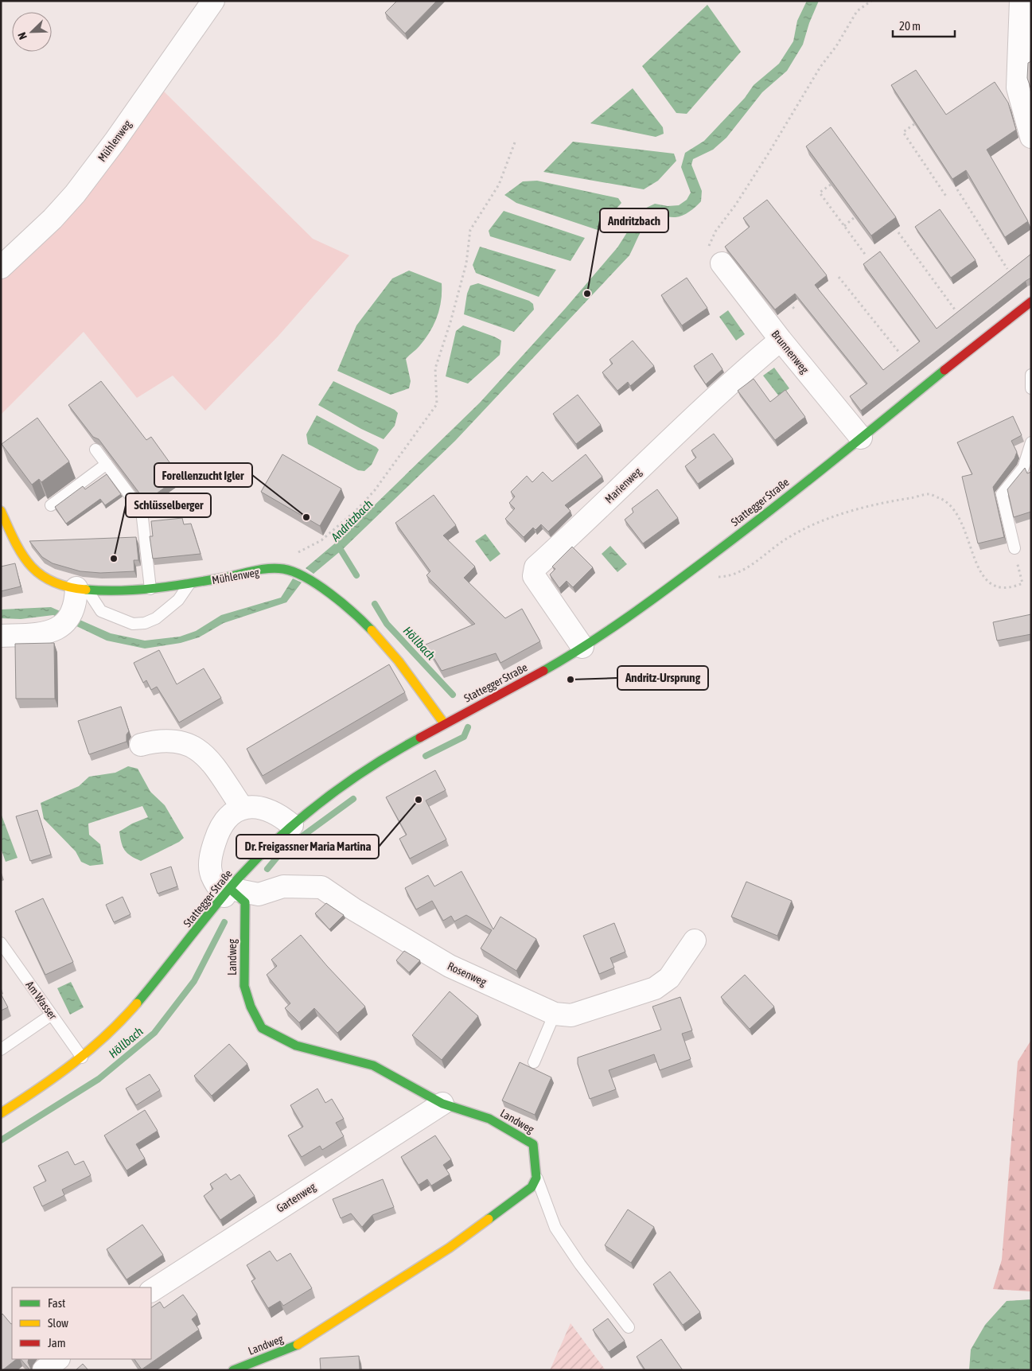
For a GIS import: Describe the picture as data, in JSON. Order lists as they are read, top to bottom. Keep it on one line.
{"streets":{"street":["Mühlenweg","Brunnenweg","Marienweg","Stattegger Straße","Landweg","Rosenweg","Gartenweg"],"lane":["Am Wasser"]},"crossings":[["Brunnenweg","Marienweg"],["Brunnenweg","Stattegger Straße"],["Marienweg","Stattegger Straße"],["Stattegger Straße","Landweg"],["Stattegger Straße","Rosenweg"],["Stattegger Straße","Am Wasser"],["Landweg","Rosenweg"],["Landweg","Gartenweg"]],"water":["Andritzbach","Höllbach"],"places":["Andritzbach","Forellenzucht Igler","Schlüsselberger","Andritz-Ursprung","Dr. Freigassner Maria Martina"],"legend":["Fast","Slow","Jam"],"scale_bar":"20 m","north":"bottom left"}
